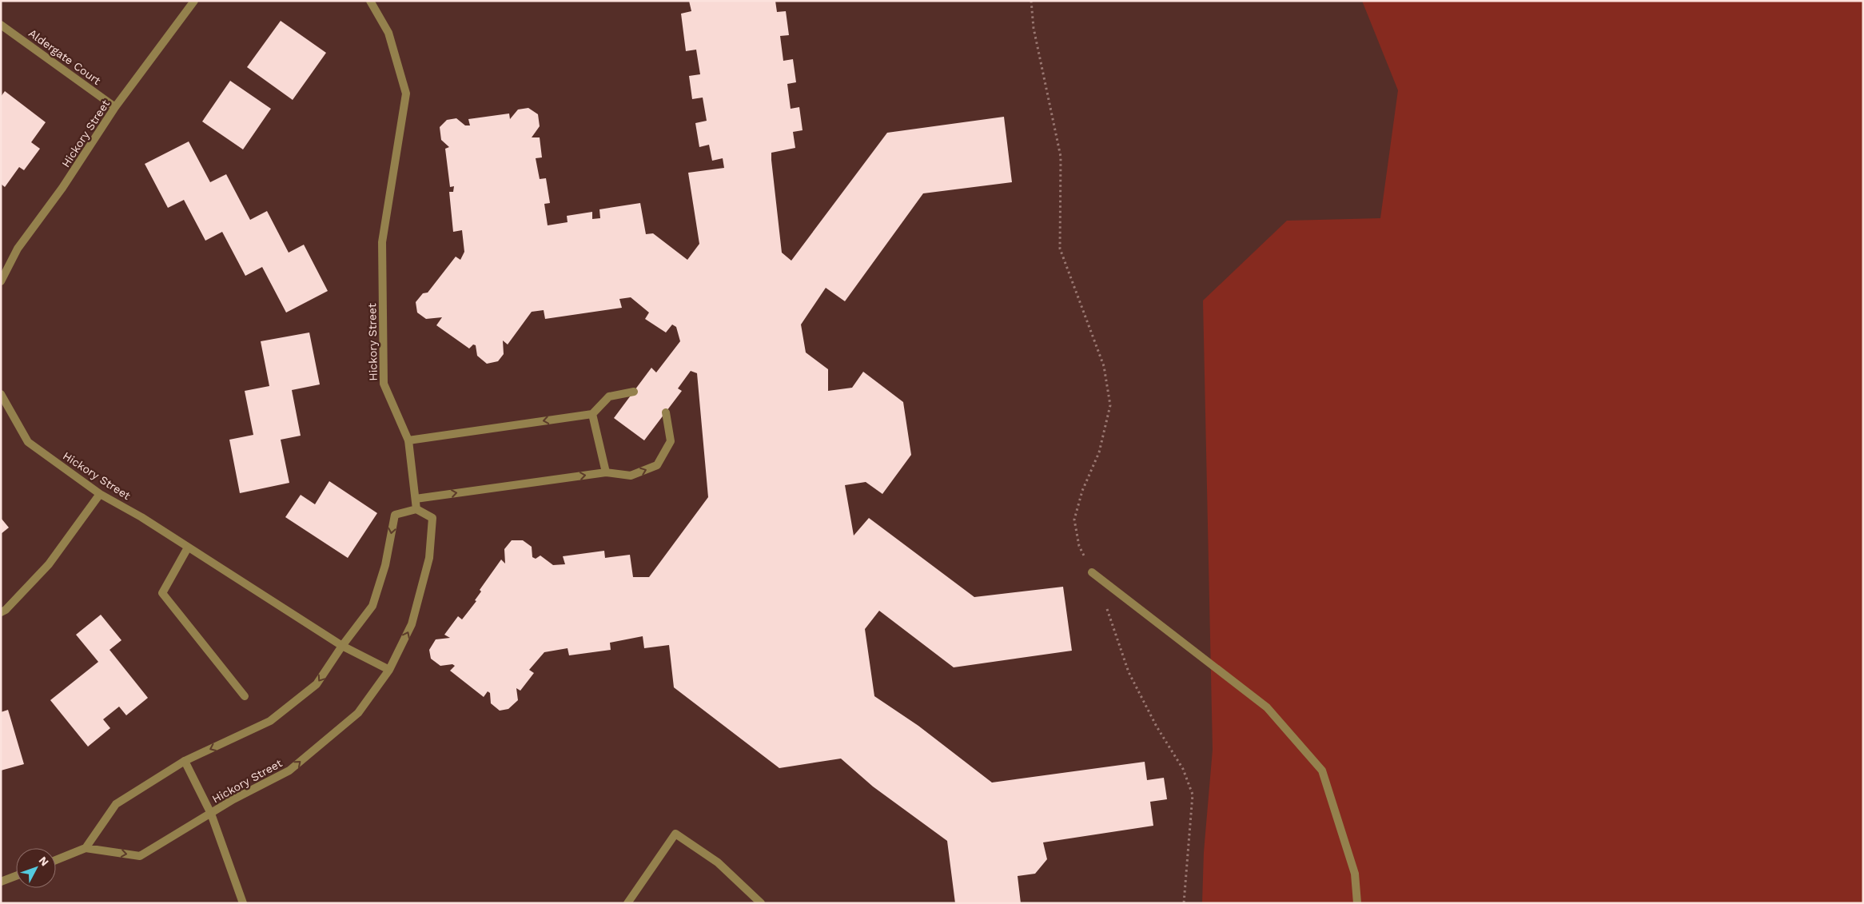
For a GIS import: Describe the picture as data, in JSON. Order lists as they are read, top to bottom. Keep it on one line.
{"streets":{"street":["Aldergate Court","Hickory Street"]},"crossings":[["Aldergate Court","Hickory Street"]],"north":"top right"}
